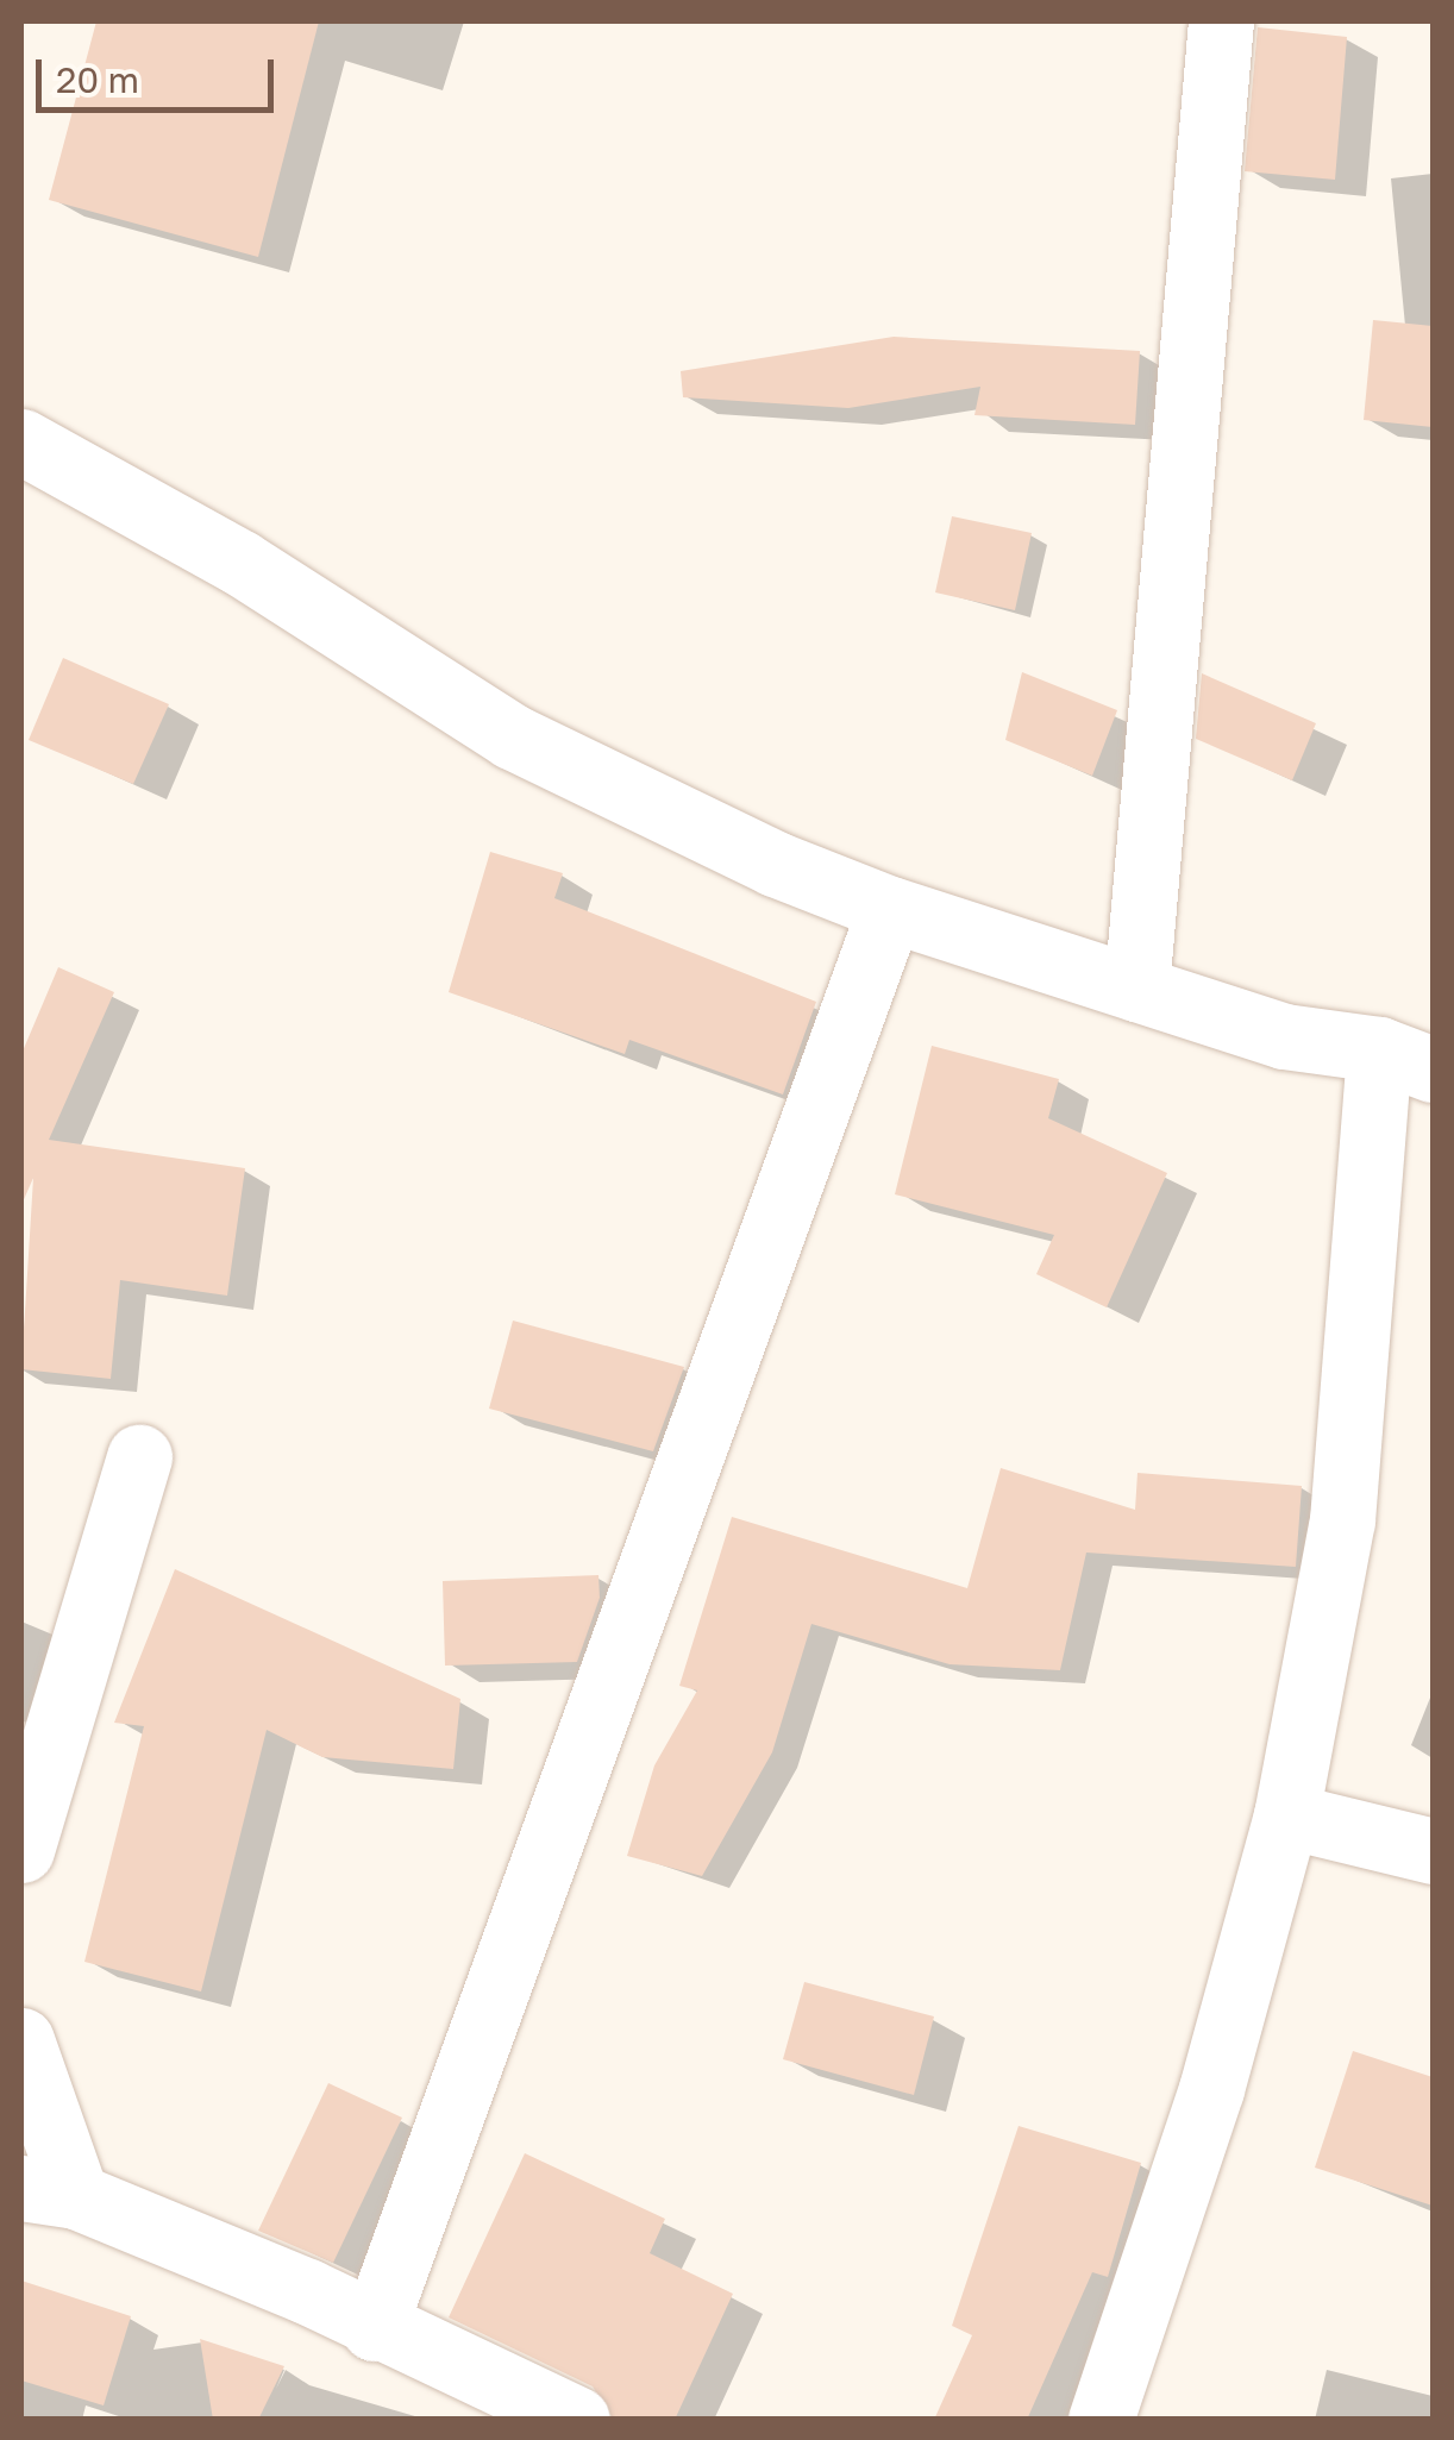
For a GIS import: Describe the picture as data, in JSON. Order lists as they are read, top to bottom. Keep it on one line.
{"scale_bar":"20 m"}
